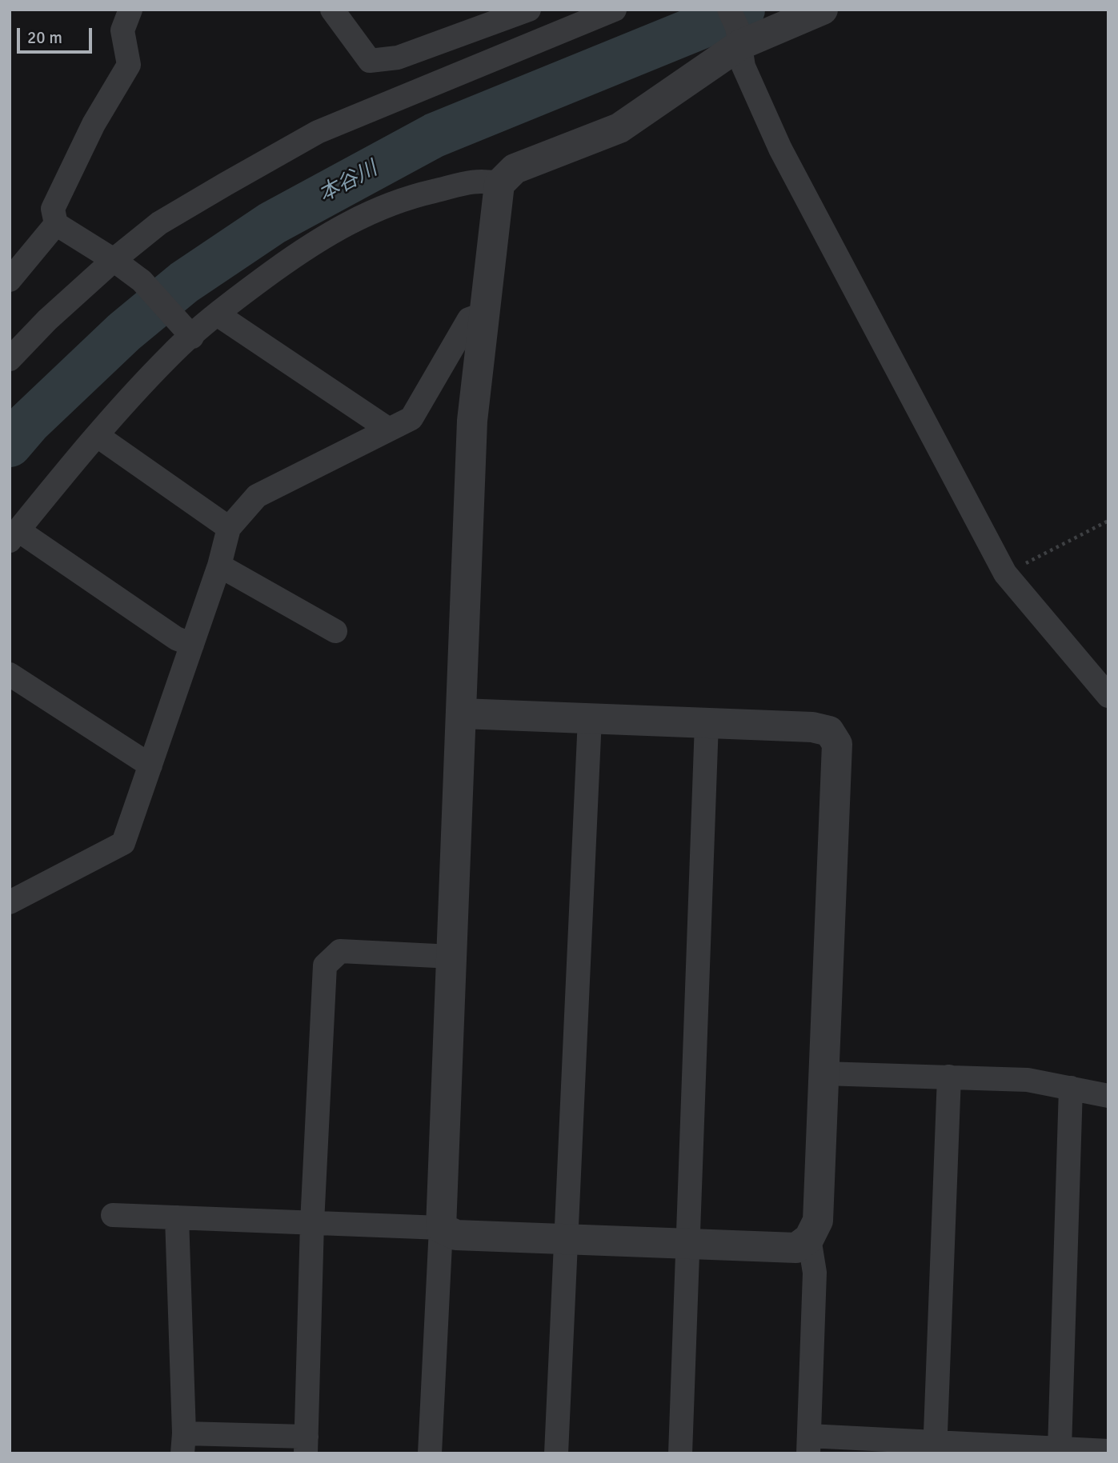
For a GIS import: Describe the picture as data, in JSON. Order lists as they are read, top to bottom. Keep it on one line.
{"water":["本谷川"],"scale_bar":"20 m"}
